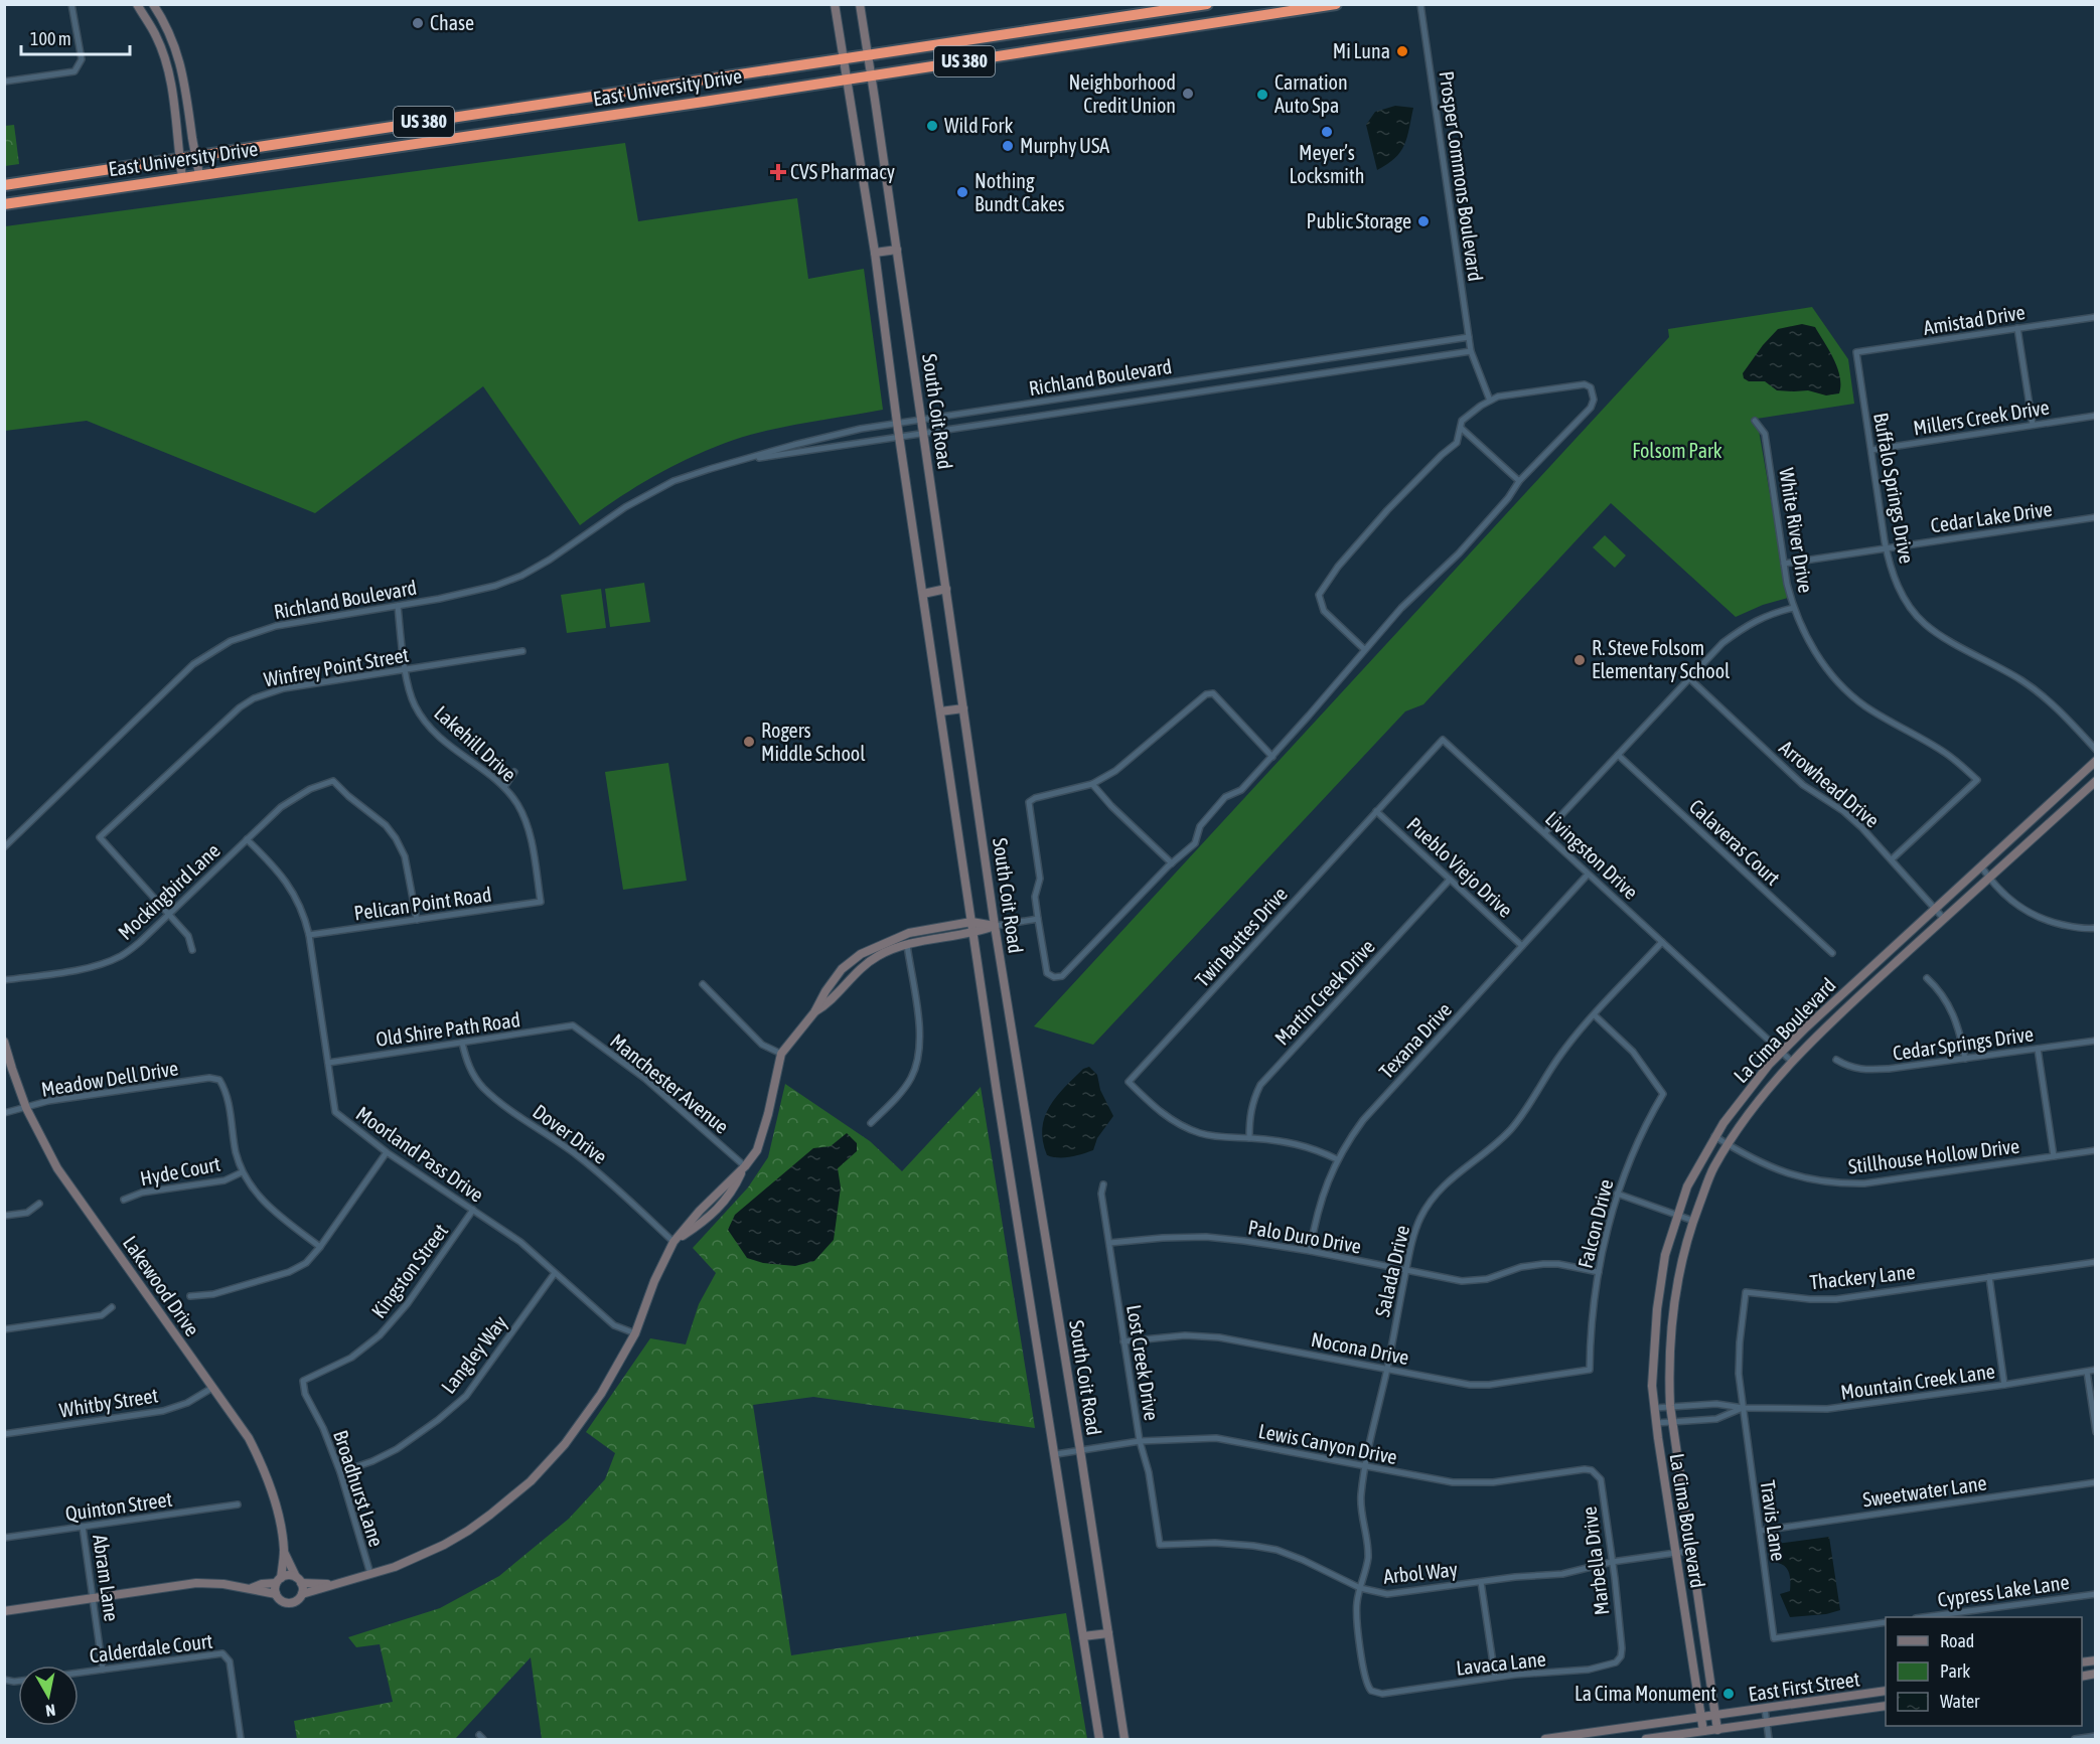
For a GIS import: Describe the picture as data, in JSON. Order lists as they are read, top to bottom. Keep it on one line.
{"streets":{"highway":["US 380","East University Drive"],"street":["Prosper Commons Boulevard","Amistad Drive","Richland Boulevard","South Coit Road","Millers Creek Drive","Buffalo Springs Drive","Cedar Lake Drive","White River Drive","Winfrey Point Street","Lakehill Drive","Arrowhead Drive","Calaveras Court","Livingston Drive","Pueblo Viejo Drive","Mockingbird Lane","Pelican Point Road","Twin Buttes Drive","Martin Creek Drive","Old Shire Path Road","La Cima Boulevard","Texana Drive","Cedar Springs Drive","Meadow Dell Drive","Manchester Avenue","Dover Drive","Moorland Pass Drive","Stillhouse Hollow Drive","Hyde Court","Falcon Drive","Palo Duro Drive","Kingston Street","Salada Drive","Thackery Lane","Lakewood Drive","Nocona Drive","Langley Way","Lost Creek Drive","Mountain Creek Lane","Whitby Street","Lewis Canyon Drive","Broadhurst Lane","Sweetwater Lane","Quinton Street","Travis Lane","Marbella Drive","Arbol Way","Abram Lane","Cypress Lake Lane","Calderdale Court","Lavaca Lane","East First Street"]},"crossings":[["US 380","South Coit Road"],["East University Drive","South Coit Road"],["Prosper Commons Boulevard","Richland Boulevard"],["Amistad Drive","Buffalo Springs Drive"],["Richland Boulevard","South Coit Road"],["Richland Boulevard","Lakehill Drive"],["South Coit Road","Lewis Canyon Drive"],["Millers Creek Drive","Buffalo Springs Drive"],["Buffalo Springs Drive","Cedar Lake Drive"],["Cedar Lake Drive","White River Drive"],["White River Drive","Arrowhead Drive"],["Winfrey Point Street","Lakehill Drive"],["Winfrey Point Street","Mockingbird Lane"],["Lakehill Drive","Pelican Point Road"],["Arrowhead Drive","La Cima Boulevard"],["Livingston Drive","Pueblo Viejo Drive"],["Livingston Drive","Twin Buttes Drive"],["Livingston Drive","La Cima Boulevard"],["Livingston Drive","Texana Drive"],["Livingston Drive","Salada Drive"],["Pueblo Viejo Drive","Twin Buttes Drive"],["Pueblo Viejo Drive","Martin Creek Drive"],["Pueblo Viejo Drive","Texana Drive"],["Mockingbird Lane","Pelican Point Road"],["Mockingbird Lane","Moorland Pass Drive"],["Pelican Point Road","Moorland Pass Drive"],["Twin Buttes Drive","Martin Creek Drive"],["Old Shire Path Road","Manchester Avenue"],["Old Shire Path Road","Dover Drive"],["Old Shire Path Road","Moorland Pass Drive"],["La Cima Boulevard","Stillhouse Hollow Drive"],["La Cima Boulevard","Mountain Creek Lane"],["La Cima Boulevard","Arbol Way"],["La Cima Boulevard","East First Street"],["Texana Drive","Palo Duro Drive"],["Meadow Dell Drive","Hyde Court"],["Meadow Dell Drive","Lakewood Drive"],["Moorland Pass Drive","Kingston Street"],["Moorland Pass Drive","Langley Way"],["Falcon Drive","Palo Duro Drive"],["Falcon Drive","Salada Drive"],["Falcon Drive","Nocona Drive"],["Palo Duro Drive","Salada Drive"],["Palo Duro Drive","Lost Creek Drive"],["Kingston Street","Broadhurst Lane"],["Salada Drive","Nocona Drive"],["Salada Drive","Lewis Canyon Drive"],["Salada Drive","Arbol Way"],["Salada Drive","Lavaca Lane"],["Thackery Lane","Mountain Creek Lane"],["Thackery Lane","Travis Lane"],["Lakewood Drive","Whitby Street"],["Nocona Drive","Lost Creek Drive"],["Langley Way","Broadhurst Lane"],["Lost Creek Drive","Lewis Canyon Drive"],["Lost Creek Drive","Arbol Way"],["Mountain Creek Lane","Travis Lane"],["Lewis Canyon Drive","Marbella Drive"],["Sweetwater Lane","Travis Lane"],["Quinton Street","Abram Lane"],["Marbella Drive","Arbol Way"],["Marbella Drive","Lavaca Lane"],["Abram Lane","Calderdale Court"]],"parks":["Folsom Park"],"places":{"other":["Chase","Mi Luna","Neighborhood Credit Union","Carnation Auto Spa","Wild Fork","Meyer’s Locksmith","Murphy USA","Nothing Bundt Cakes","Public Storage","R. Steve Folsom Elementary School","Rogers Middle School","La Cima Monument"],"health":["CVS Pharmacy"]},"legend":["Road","Park","Water"],"scale_bar":"100 m","north":"bottom"}
